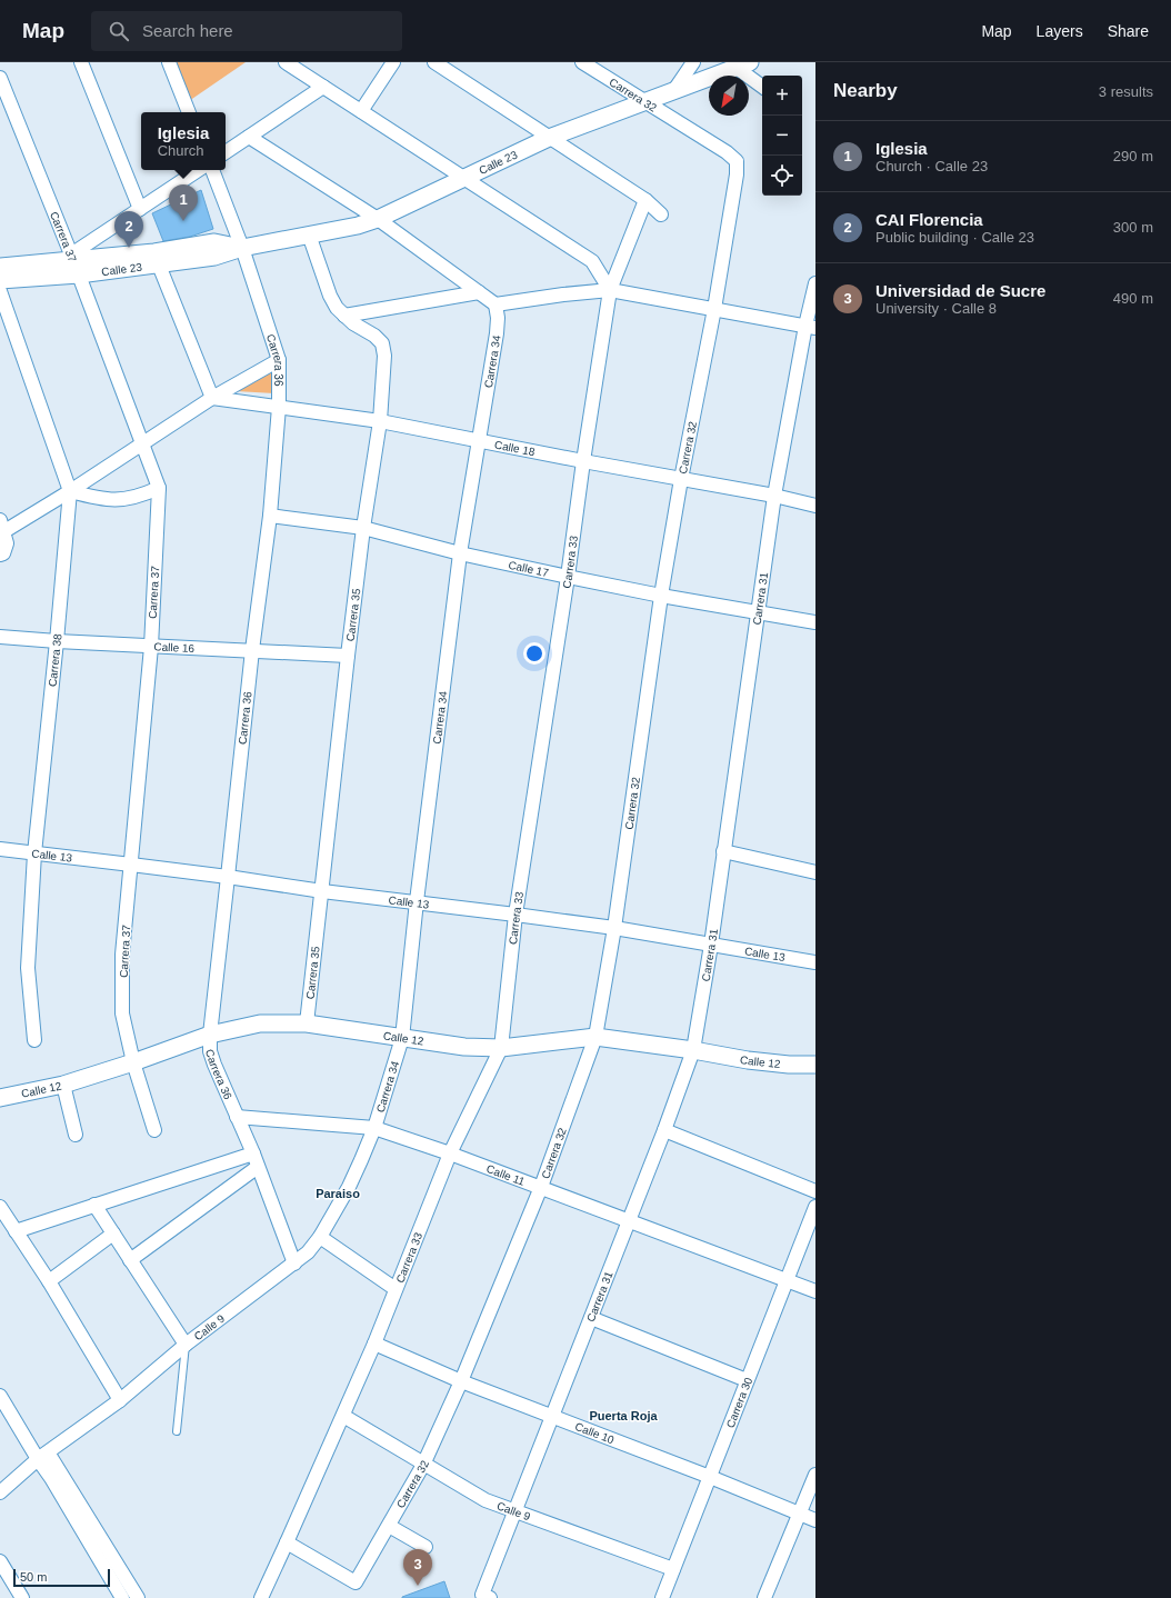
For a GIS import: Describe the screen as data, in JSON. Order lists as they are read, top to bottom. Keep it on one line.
{"streets":{"street":["Carrera 32","Calle 23","Carrera 37","Carrera 36","Carrera 34","Calle 18","Carrera 33","Calle 17","Carrera 31","Carrera 35","Calle 16","Carrera 38","Calle 13","Calle 12","Calle 11","Calle 9","Carrera 30","Calle 10"]},"crossings":[["Carrera 32","Calle 23"],["Carrera 32","Calle 18"],["Carrera 32","Carrera 33"],["Carrera 32","Calle 17"],["Carrera 32","Calle 13"],["Carrera 32","Calle 12"],["Carrera 32","Calle 11"],["Carrera 32","Calle 9"],["Carrera 32","Calle 10"],["Calle 23","Carrera 37"],["Calle 23","Carrera 36"],["Calle 23","Carrera 35"],["Carrera 37","Calle 16"],["Carrera 37","Calle 13"],["Carrera 37","Calle 12"],["Carrera 36","Calle 18"],["Carrera 36","Calle 17"],["Carrera 36","Calle 16"],["Carrera 36","Calle 13"],["Carrera 36","Calle 12"],["Carrera 36","Calle 11"],["Carrera 36","Calle 9"],["Carrera 34","Calle 18"],["Carrera 34","Calle 17"],["Carrera 34","Calle 13"],["Carrera 34","Calle 12"],["Carrera 34","Calle 11"],["Carrera 34","Calle 9"],["Calle 18","Carrera 33"],["Calle 18","Carrera 31"],["Calle 18","Carrera 35"],["Carrera 33","Calle 17"],["Carrera 33","Calle 13"],["Carrera 33","Calle 12"],["Carrera 33","Calle 11"],["Carrera 33","Calle 9"],["Carrera 33","Calle 10"],["Calle 17","Carrera 31"],["Calle 17","Carrera 35"],["Carrera 31","Calle 13"],["Carrera 31","Calle 12"],["Carrera 31","Calle 11"],["Carrera 31","Calle 9"],["Carrera 31","Calle 10"],["Carrera 35","Calle 16"],["Carrera 35","Calle 13"],["Carrera 35","Calle 12"],["Calle 16","Carrera 38"],["Carrera 38","Calle 13"],["Calle 11","Calle 9"],["Calle 11","Carrera 30"],["Calle 9","Carrera 30"],["Carrera 30","Calle 10"]],"districts":["Paraiso","Puerta Roja"],"scale_bar":"50 m","north":"bottom left","page":{"header":"Map","search":"Search here","nav":["Map","Layers","Share"],"heading":["Nearby","3 results"],"map_buttons":["+","−"],"popup":["Iglesia","Church"],"list":[{"mark":"1","name":"Iglesia","note":"Church · Calle 23","value":"290 m"},{"mark":"2","name":"CAI Florencia","note":"Public building · Calle 23","value":"300 m"},{"mark":"3","name":"Universidad de Sucre","note":"University · Calle 8","value":"490 m"}],"pins":["1","2","3"],"scale":"50 m"}}
